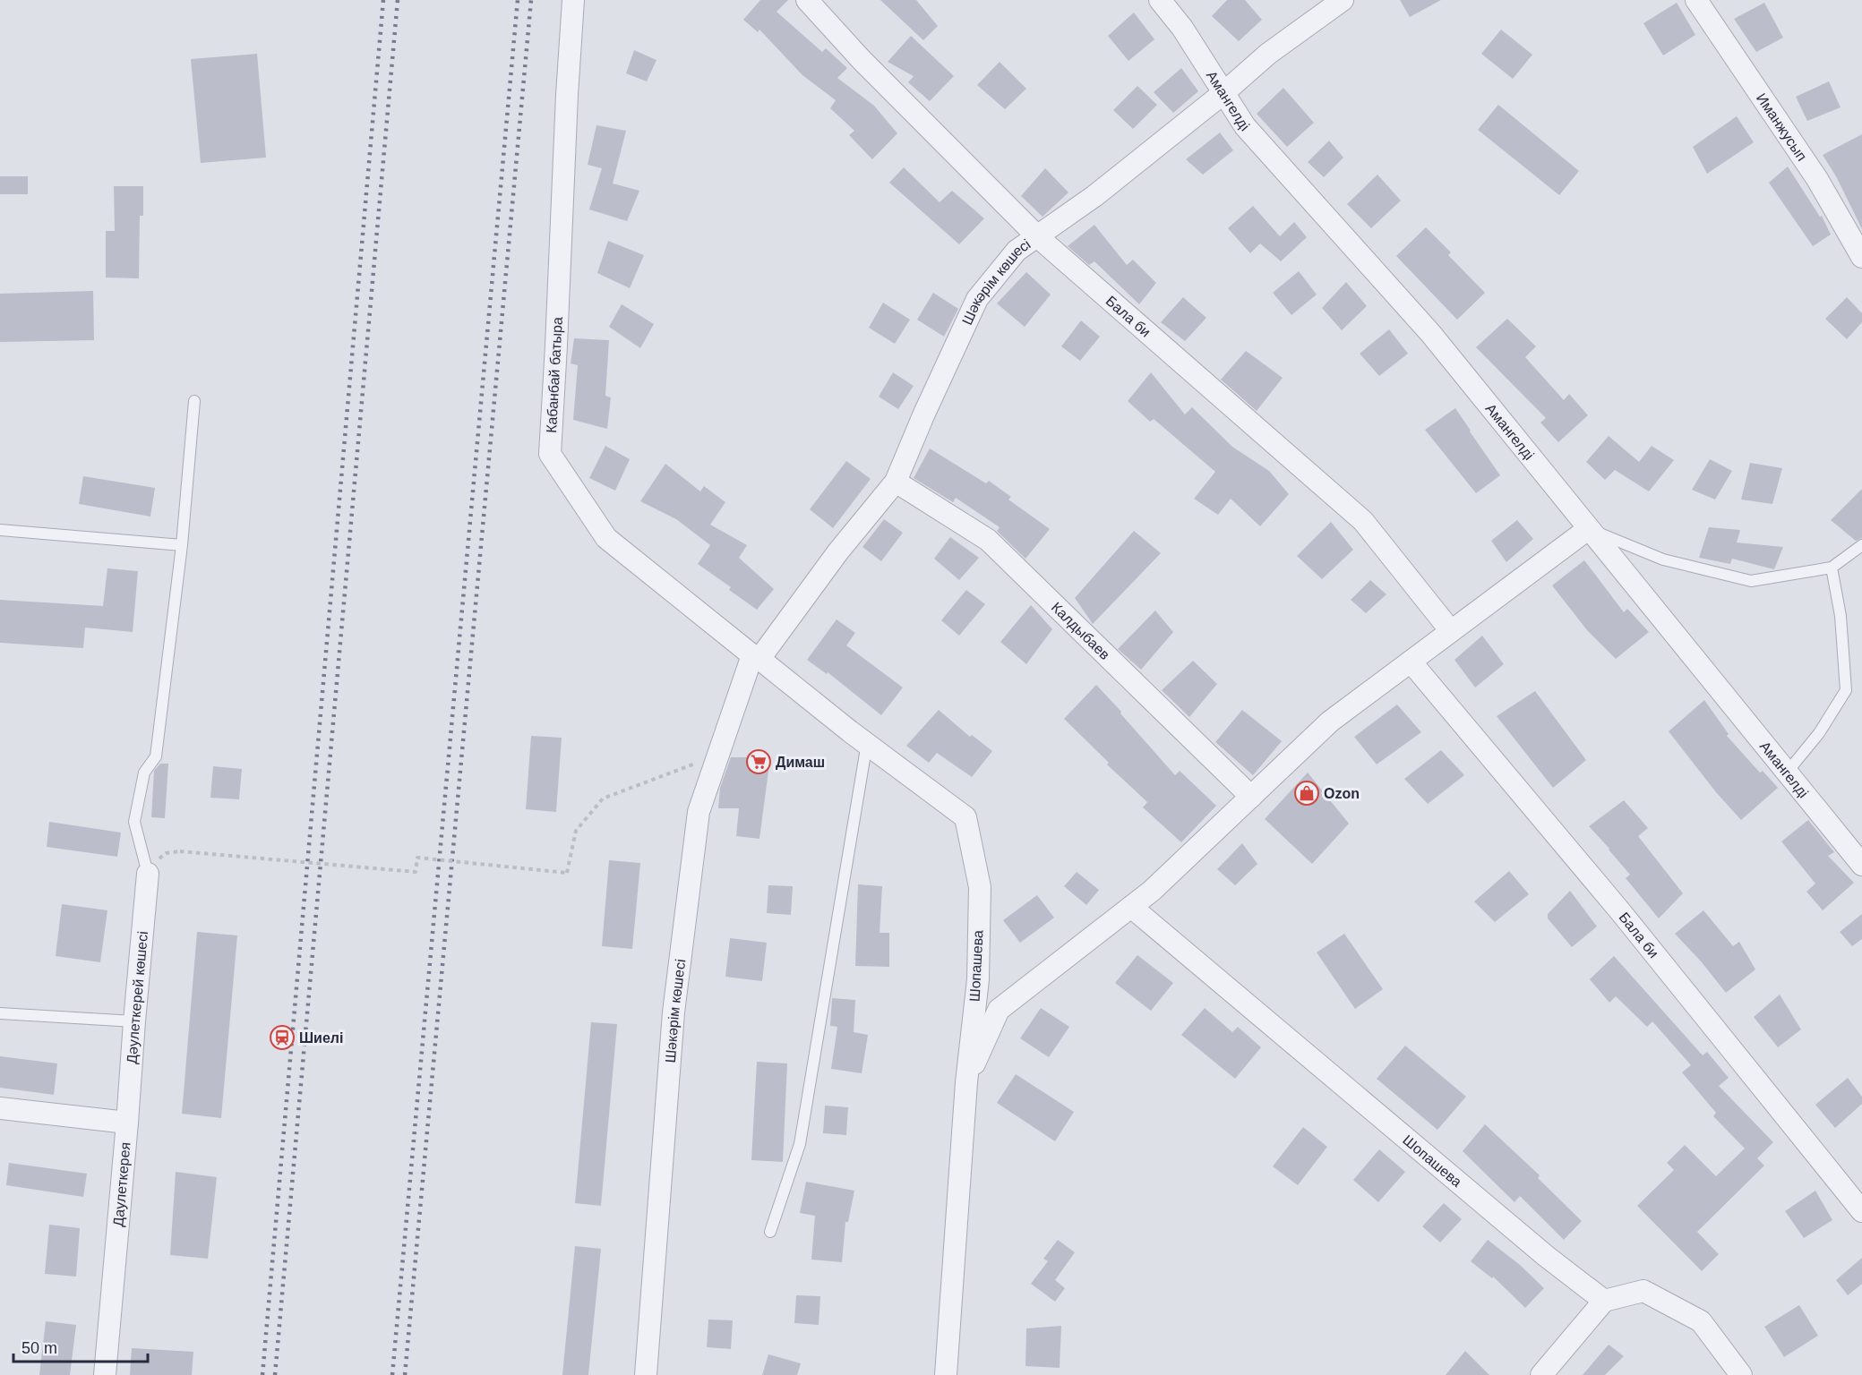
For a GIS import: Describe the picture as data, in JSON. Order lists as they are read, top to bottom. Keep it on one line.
{"streets":{"street":["Амангелді","Иманжусып","Шәкәрім көшесі","Бала би","Кабанбай батыра","Калдыбаев","Шопашева","Дәулеткерей көшесі","Даулеткерея"]},"crossings":[["Амангелді","Шәкәрім көшесі"],["Шәкәрім көшесі","Бала би"],["Шәкәрім көшесі","Кабанбай батыра"],["Шәкәрім көшесі","Калдыбаев"],["Шәкәрім көшесі","Шопашева"],["Кабанбай батыра","Шопашева"],["Дәулеткерей көшесі","Даулеткерея"]],"places":{"supermarket":["Димаш"],"shop":["Ozon"],"station":["Шиелі"]},"scale_bar":"50 m"}
